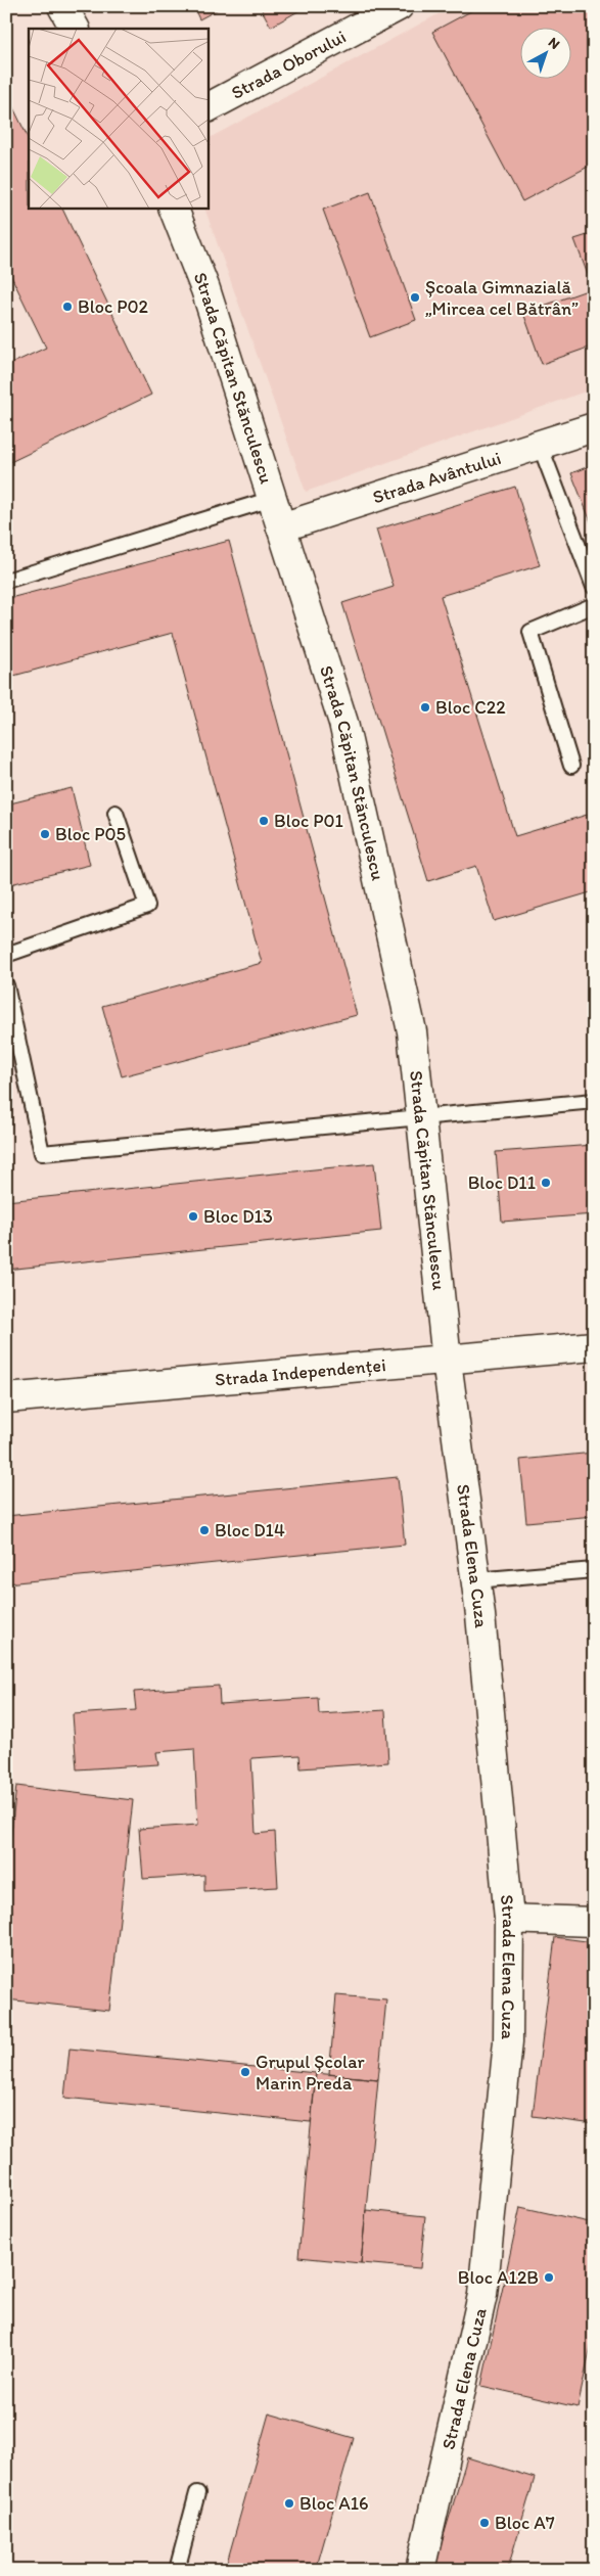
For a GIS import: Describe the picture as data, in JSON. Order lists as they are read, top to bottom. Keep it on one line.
{"streets":{"street":["Strada Oborului","Strada Căpitan Stănculescu","Strada Avântului","Strada Independenței","Strada Elena Cuza"]},"crossings":[["Strada Căpitan Stănculescu","Strada Avântului"],["Strada Căpitan Stănculescu","Strada Independenței"],["Strada Căpitan Stănculescu","Strada Elena Cuza"],["Strada Independenței","Strada Elena Cuza"]],"places":["Școala Gimnazială „Mircea cel Bătrân”","Bloc P02","Bloc C22","Bloc P01","Bloc P05","Bloc D11","Bloc D13","Bloc D14","Grupul Școlar Marin Preda","Bloc A12B","Bloc A16","Bloc A7"],"north":"top right"}
